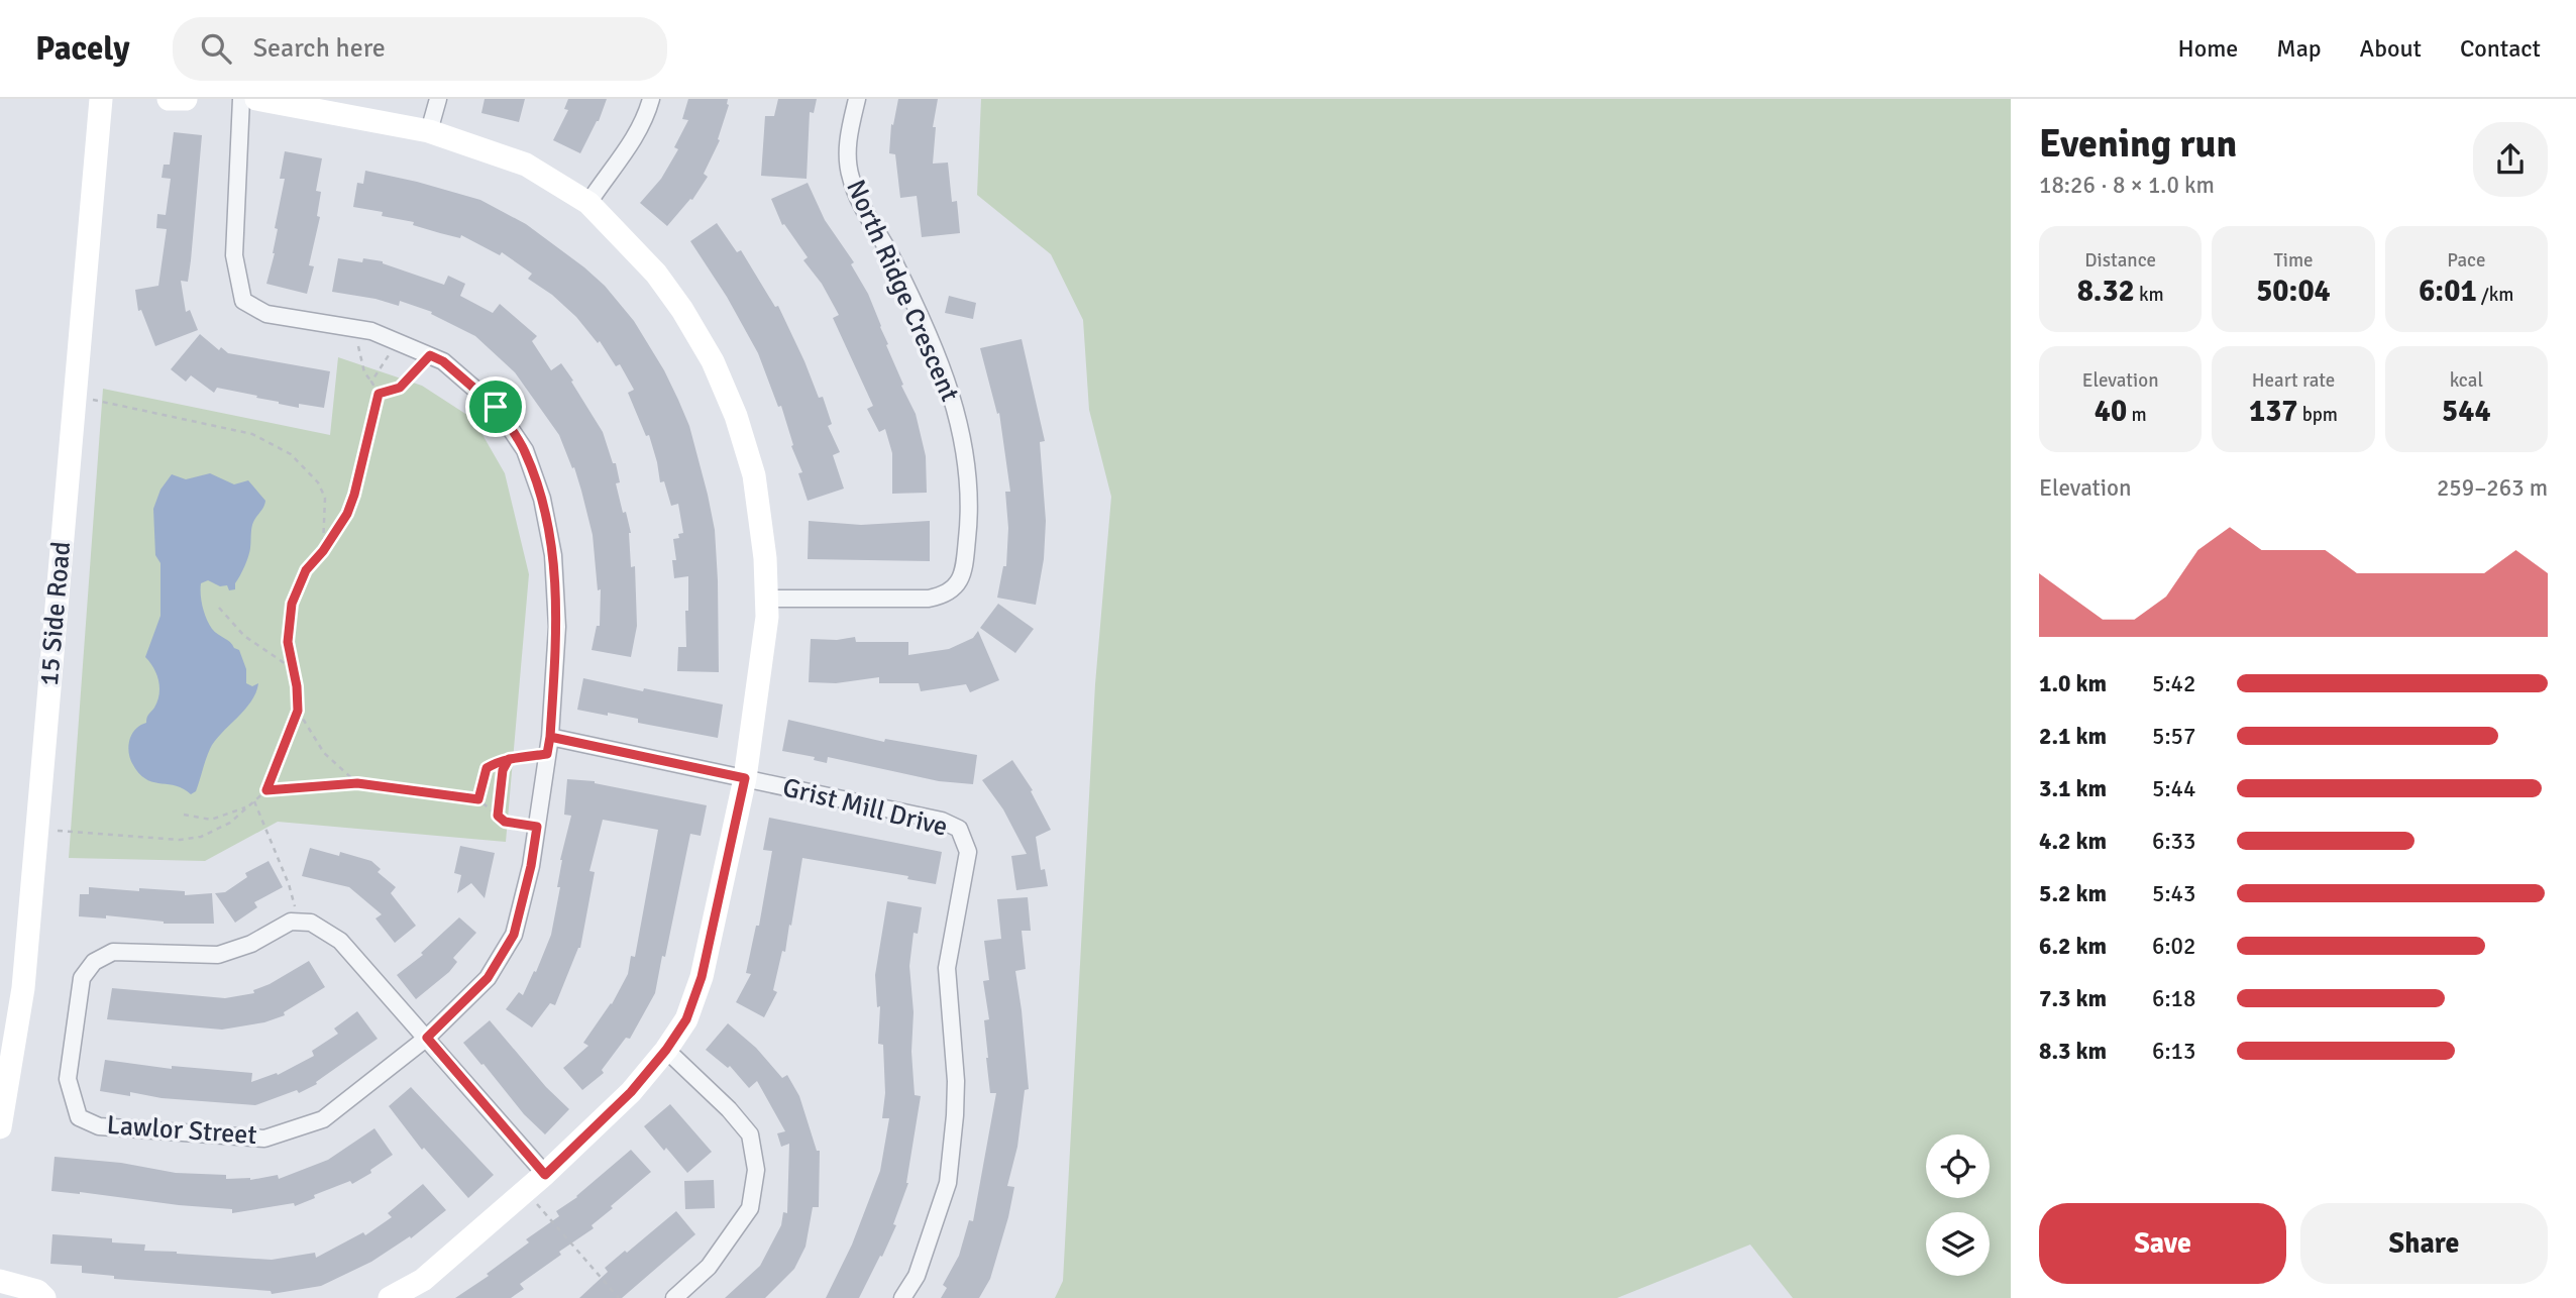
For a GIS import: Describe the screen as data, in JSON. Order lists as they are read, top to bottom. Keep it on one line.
{"streets":{"street":["North Ridge Crescent","15 Side Road","Grist Mill Drive","Lawlor Street"]},"page":{"header":"Pacely","search":"Search here","nav":["Home","Map","About","Contact"],"heading":["Evening run","18:26 · 8 × 1.0 km"],"stats":[["Distance","8.32 km"],["Time","50:04"],["Pace","6:01 /km"],["Elevation","40 m"],["Heart rate","137 bpm"],["kcal","544"]],"chart":["Elevation","259–263 m"],"list":[{"name":"1.0 km","note":"5:42"},{"name":"2.1 km","note":"5:57"},{"name":"3.1 km","note":"5:44"},{"name":"4.2 km","note":"6:33"},{"name":"5.2 km","note":"5:43"},{"name":"6.2 km","note":"6:02"},{"name":"7.3 km","note":"6:18"},{"name":"8.3 km","note":"6:13"}],"buttons":["Save","Share"]}}
